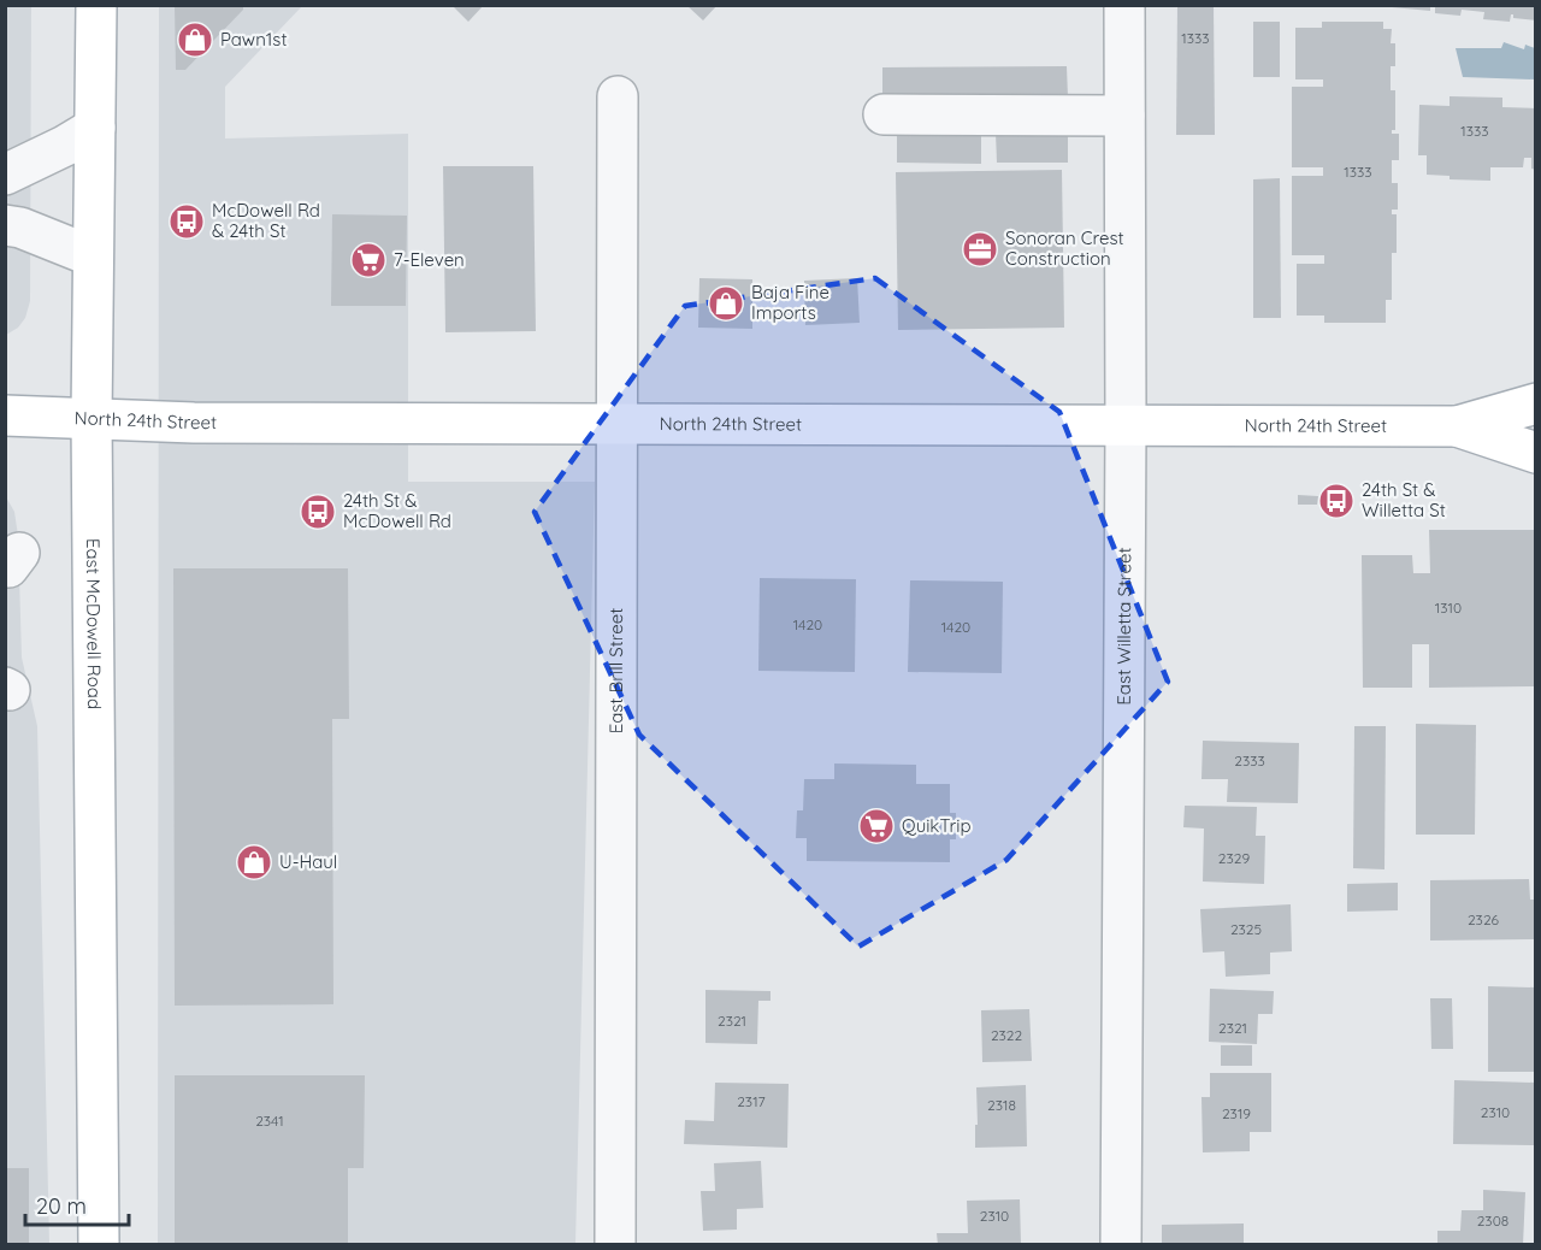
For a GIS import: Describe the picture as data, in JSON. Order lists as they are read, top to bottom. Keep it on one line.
{"streets":{"main road":["North 24th Street","East McDowell Road"],"street":["East Willetta Street","East Brill Street"]},"crossings":[["North 24th Street","East McDowell Road"],["North 24th Street","East Willetta Street"],["North 24th Street","East Brill Street"]],"places":{"shop":["Pawn1st","Baja Fine Imports","U-Haul"],"bus stop":["McDowell Rd & 24th St","24th St & Willetta St","24th St & McDowell Rd"],"office":["Sonoran Crest Construction"],"supermarket":["7-Eleven","QuikTrip"]},"house_numbers":["1333","1333","1333","1310","1420","1420","2333","2329","2326","2325","2321","2321","2322","2317","2318","2310","2319","2341","2310","2308"],"scale_bar":"20 m"}
